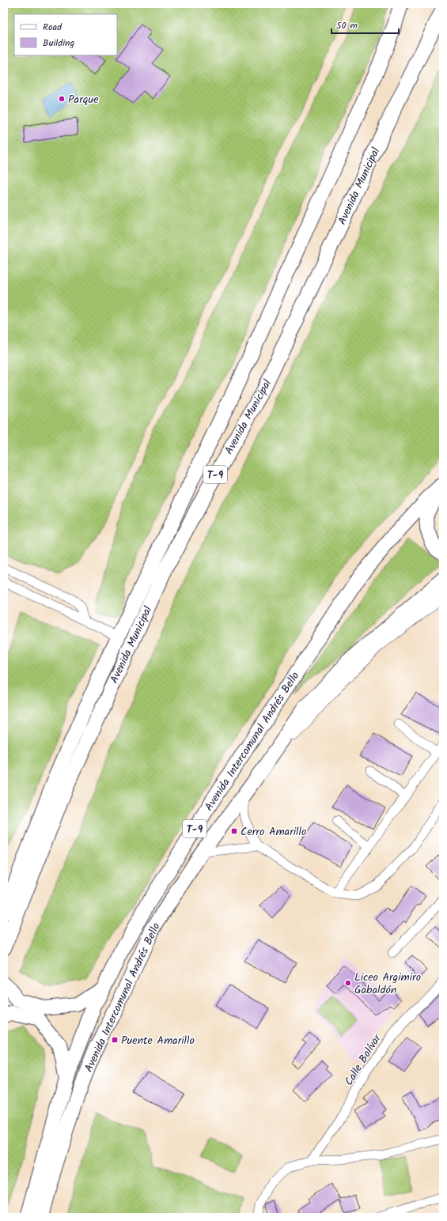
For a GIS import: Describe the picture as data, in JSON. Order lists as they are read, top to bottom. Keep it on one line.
{"streets":{"highway":["Avenida Municipal","T-9","Avenida Intercomunal Andrés Bello"],"street":["Calle Bolívar"]},"places":{"other":["Parque","Liceo Argimiro Gabaldón"],"transit":["Cerro Amarillo","Puente Amarillo"]},"legend":["Road","Building"],"scale_bar":"50 m"}
